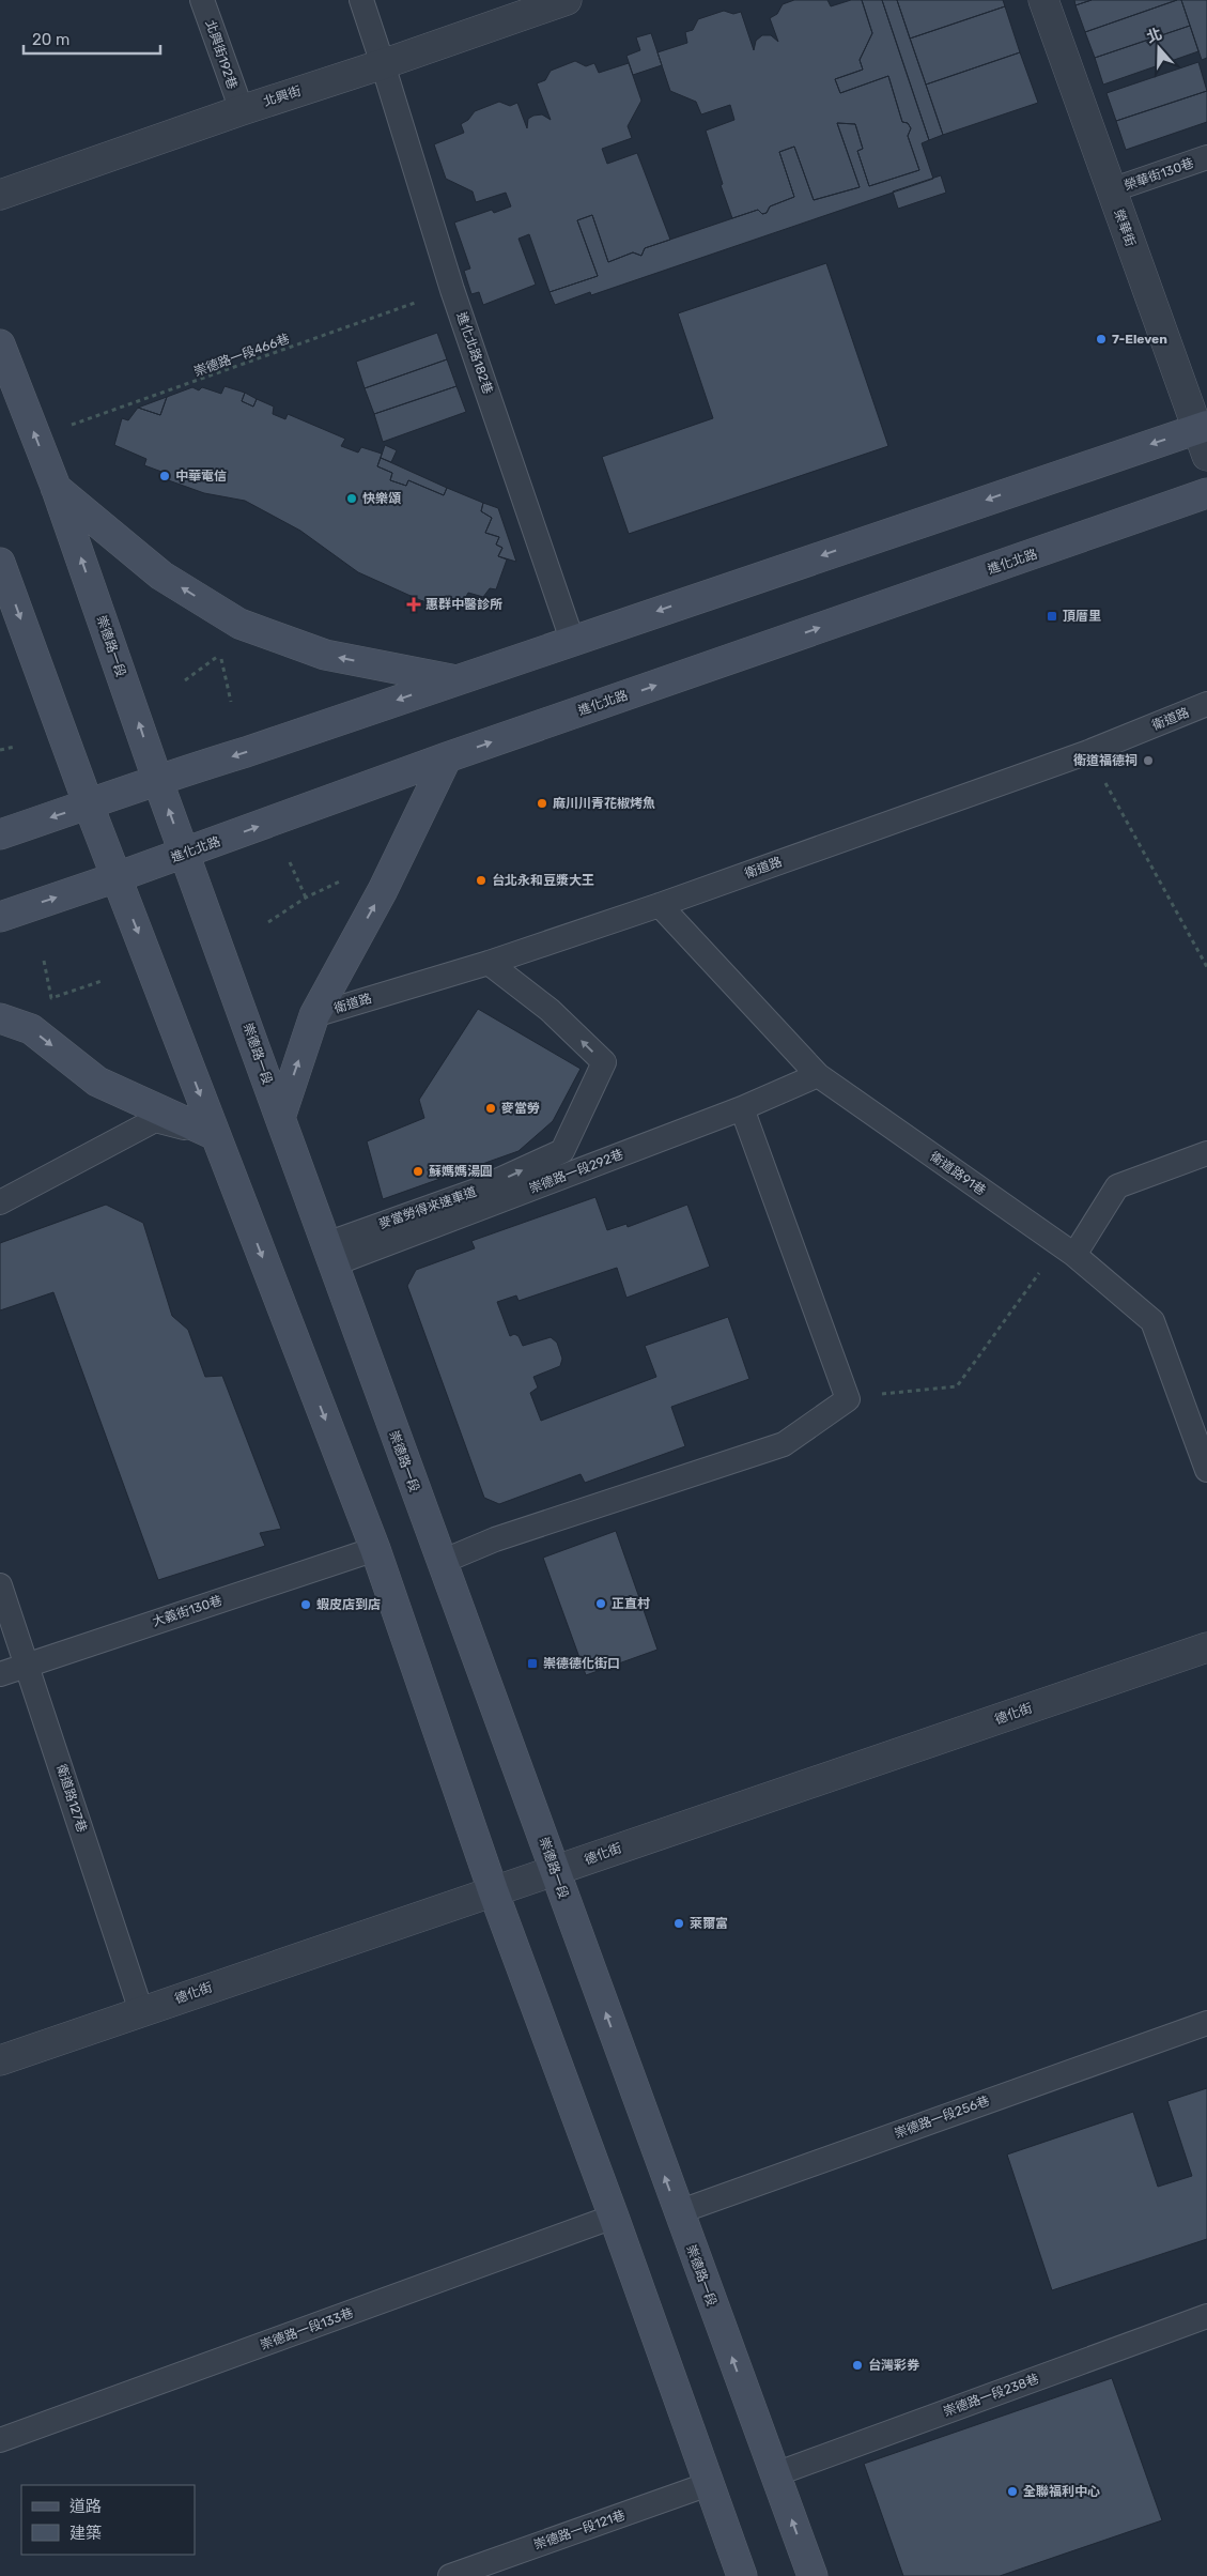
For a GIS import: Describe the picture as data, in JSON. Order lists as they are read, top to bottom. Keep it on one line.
{"streets":{"main road":["進化北路","崇德路一段"],"street":["北興街","榮華街","德化街"],"lane":["北興街192巷","榮華街130巷","進化北路182巷","衛道路","崇德路一段292巷","衛道路91巷","麥當勞得來速車道","大義街130巷","衛道路127巷","崇德路一段256巷","崇德路一段133巷","崇德路一段238巷","崇德路一段121巷"],"path":["崇德路一段466巷"]},"crossings":[["北興街192巷","北興街"],["北興街","進化北路182巷"],["榮華街130巷","榮華街"],["進化北路182巷","崇德路一段466巷"],["崇德路一段466巷","崇德路一段"],["進化北路","崇德路一段"],["崇德路一段","崇德路一段292巷"],["崇德路一段","麥當勞得來速車道"],["崇德路一段","德化街"],["崇德路一段","崇德路一段256巷"],["崇德路一段","崇德路一段238巷"],["衛道路","衛道路91巷"],["衛道路","麥當勞得來速車道"],["崇德路一段292巷","衛道路91巷"],["崇德路一段292巷","麥當勞得來速車道"],["大義街130巷","衛道路127巷"],["德化街","衛道路127巷"]],"places":{"other":["7-Eleven","中華電信","快樂頌","衛道福德祠","麻川川青花椒烤魚","台北永和豆漿大王","麥當勞","蘇媽媽湯圓","正直村","蝦皮店到店","萊爾富","台灣彩券","全聯福利中心"],"health":["惠群中醫診所"],"transit":["頂厝里","崇德德化街口"]},"legend":["道路","建築"],"scale_bar":"20 m","north":"top"}
